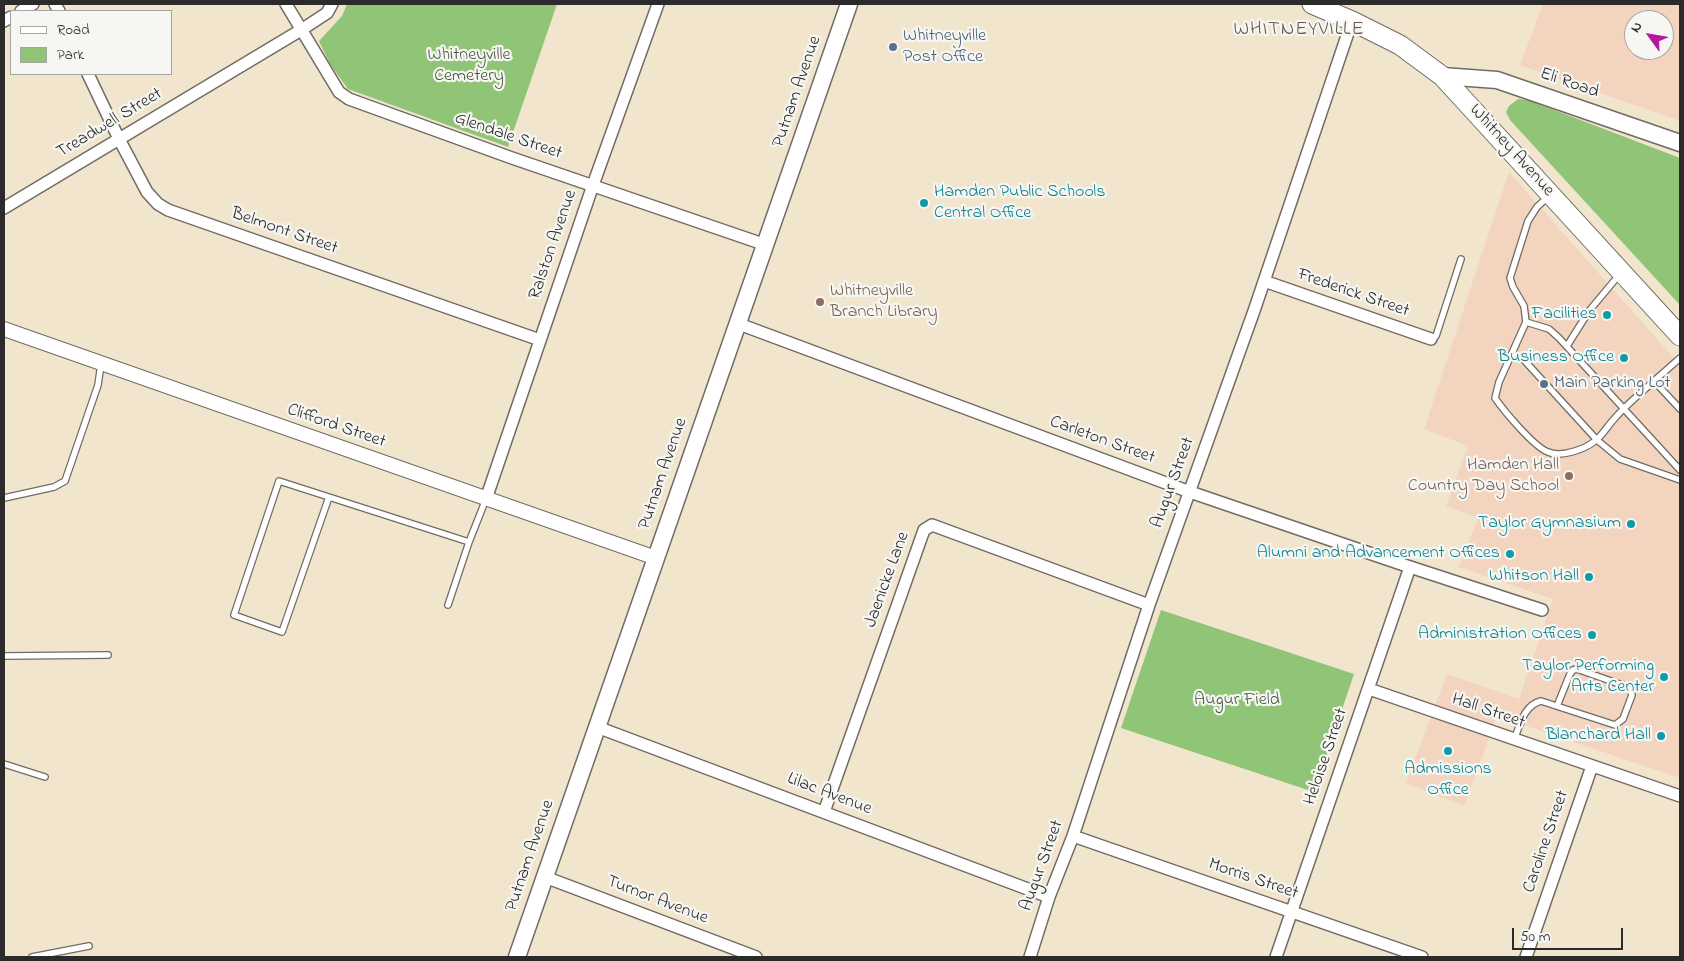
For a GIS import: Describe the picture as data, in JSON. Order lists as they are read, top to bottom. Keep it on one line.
{"streets":{"main road":["Eli Road","Putnam Avenue","Whitney Avenue"],"street":["Treadwell Street","Glendale Street","Belmont Street","Ralston Avenue","Frederick Street","Clifford Street","Carleton Street","Augur Street","Jaenicke Lane","Hall Street","Heloise Street","Lilac Avenue","Caroline Street","Morris Street","Turnor Avenue"]},"crossings":[["Eli Road","Whitney Avenue"],["Putnam Avenue","Glendale Street"],["Putnam Avenue","Clifford Street"],["Putnam Avenue","Carleton Street"],["Putnam Avenue","Lilac Avenue"],["Putnam Avenue","Turnor Avenue"],["Treadwell Street","Glendale Street"],["Treadwell Street","Belmont Street"],["Glendale Street","Ralston Avenue"],["Whitney Avenue","Augur Street"],["Belmont Street","Ralston Avenue"],["Ralston Avenue","Clifford Street"],["Frederick Street","Augur Street"],["Carleton Street","Augur Street"],["Carleton Street","Heloise Street"],["Augur Street","Jaenicke Lane"],["Augur Street","Lilac Avenue"],["Augur Street","Morris Street"],["Jaenicke Lane","Lilac Avenue"],["Hall Street","Heloise Street"],["Hall Street","Caroline Street"],["Heloise Street","Morris Street"]],"districts":["WHITNEYVILLE"],"parks":["Whitneyville Cemetery","Augur Field"],"places":["Whitneyville Post Office","Hamden Public Schools Central Office","Whitneyville Branch Library","Facilities","Business Office","Main Parking Lot","Hamden Hall Country Day School","Taylor Gymnasium","Alumni and Advancement Offices","Whitson Hall","Administration Offices","Taylor Performing Arts Center","Blanchard Hall","Admissions Office"],"legend":["Road","Park"],"scale_bar":"50 m","north":"top left"}
